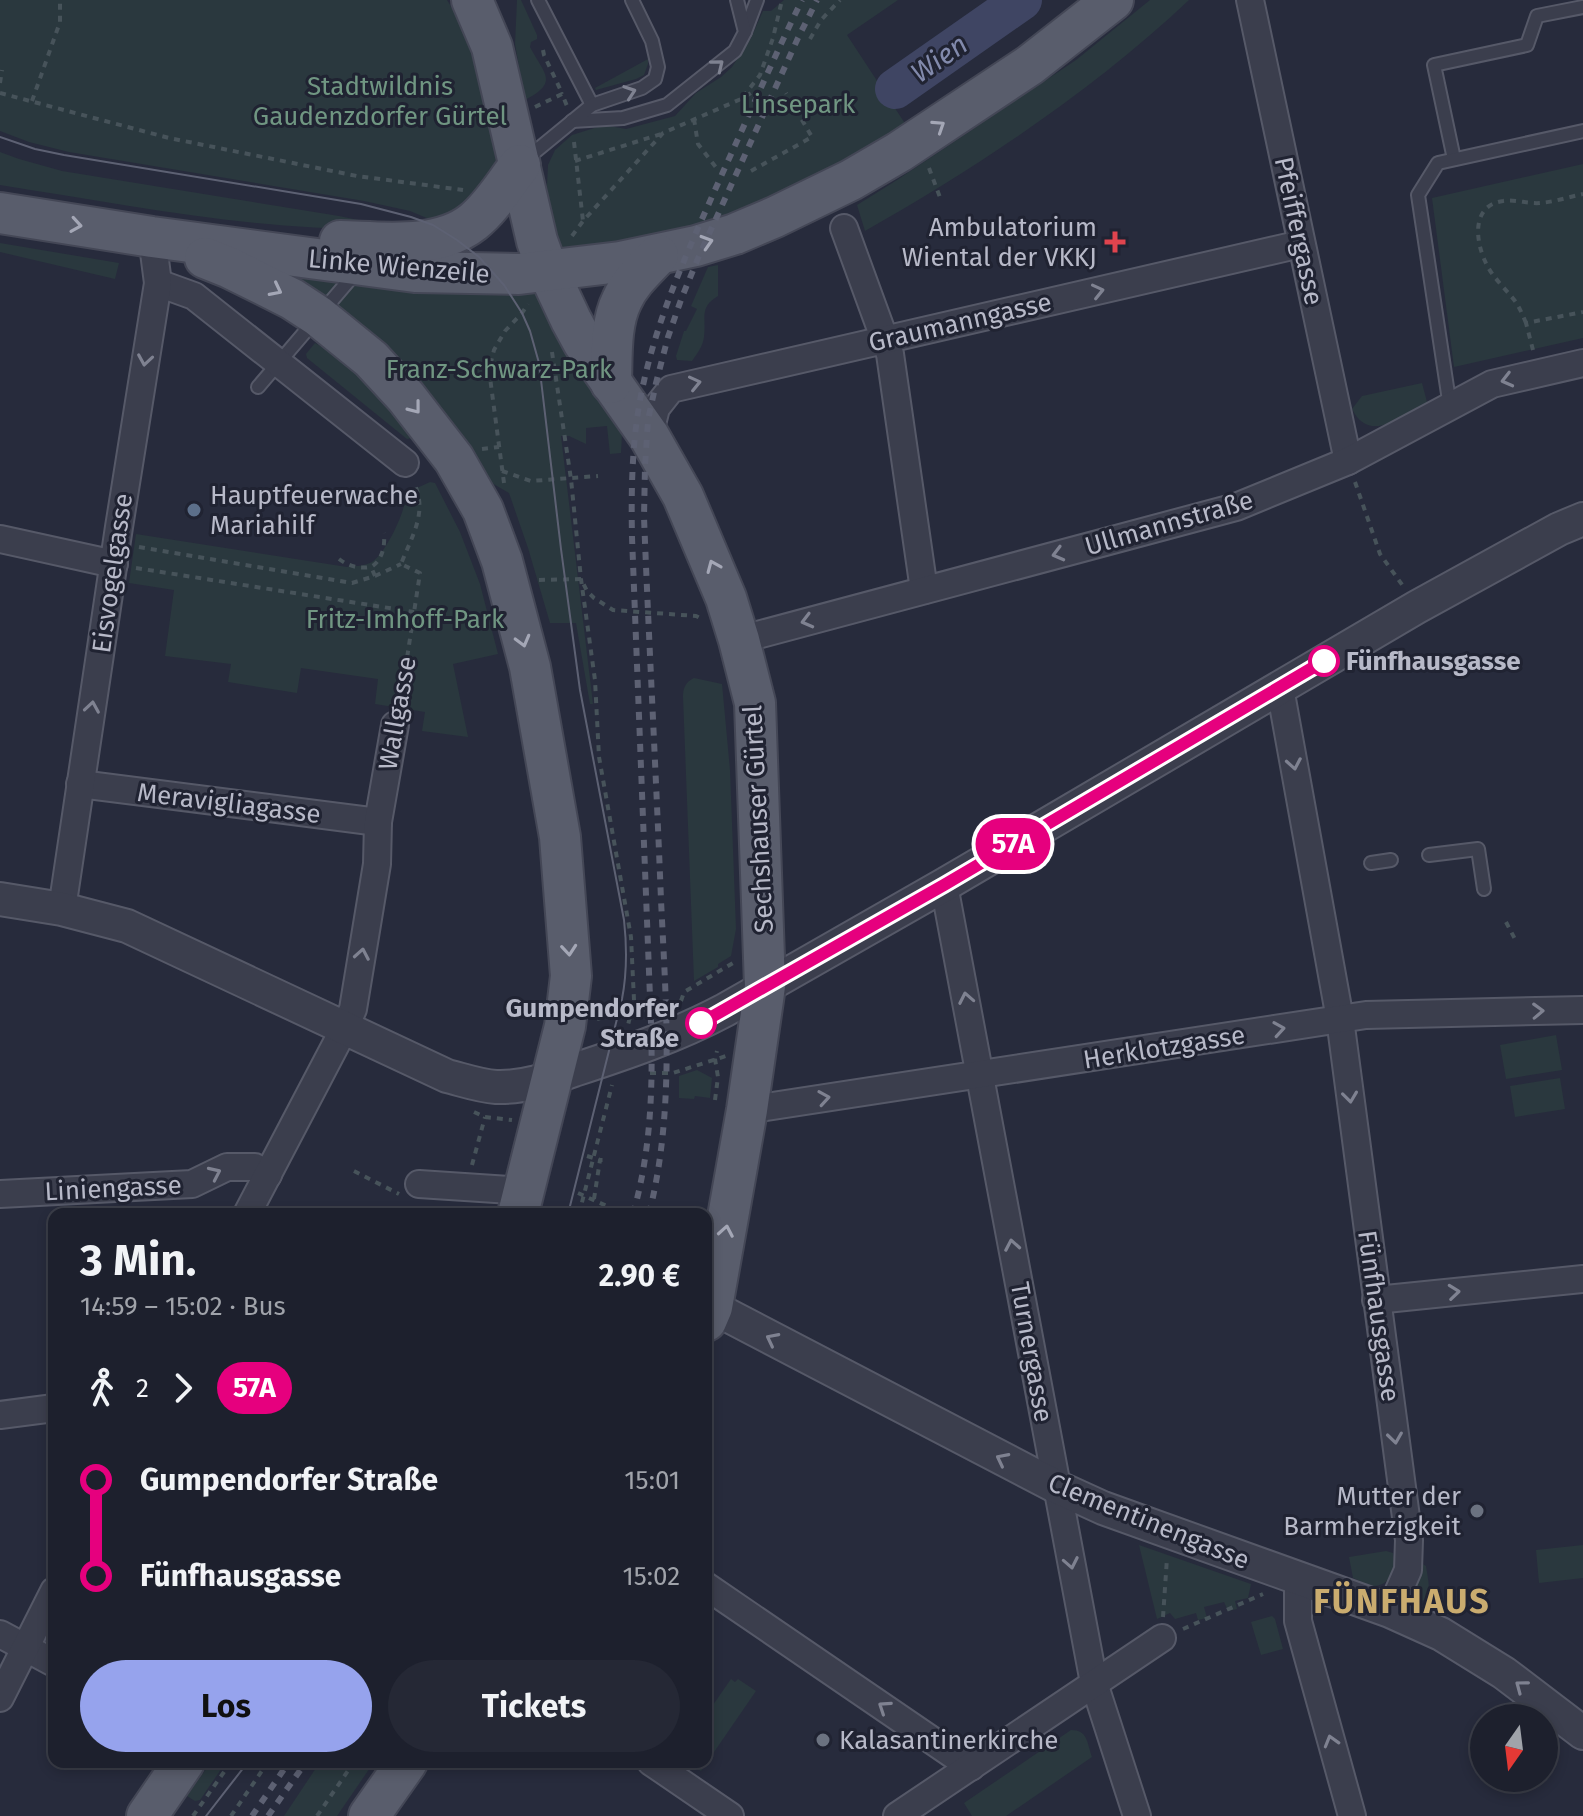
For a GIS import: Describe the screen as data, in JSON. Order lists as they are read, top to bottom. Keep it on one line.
{"streets":{"main road":["Linke Wienzeile","Sechshauser Gürtel"],"street":["Pfeiffergasse","Graumanngasse","Ullmannstraße","Eisvogelgasse","Wallgasse","Meravigliagasse","Herklotzgasse","Liniengasse","Fünfhausgasse","Turnergasse","Clementinengasse"]},"crossings":[["Pfeiffergasse","Graumanngasse"],["Pfeiffergasse","Ullmannstraße"],["Linke Wienzeile","Eisvogelgasse"],["Linke Wienzeile","Sechshauser Gürtel"],["Graumanngasse","Sechshauser Gürtel"],["Ullmannstraße","Sechshauser Gürtel"],["Eisvogelgasse","Meravigliagasse"],["Wallgasse","Meravigliagasse"],["Wallgasse","Liniengasse"],["Sechshauser Gürtel","Herklotzgasse"],["Herklotzgasse","Fünfhausgasse"],["Herklotzgasse","Turnergasse"],["Fünfhausgasse","Clementinengasse"],["Turnergasse","Clementinengasse"]],"one_way":["Linke Wienzeile","Graumanngasse","Liniengasse","Fünfhausgasse"],"districts":["FÜNFHAUS"],"water":["Wien"],"parks":["Stadtwildnis Gaudenzdorfer Gürtel","Linsepark","Franz-Schwarz-Park","Fritz-Imhoff-Park"],"places":{"health":["Ambulatorium Wiental der VKKJ"],"other":["Hauptfeuerwache Mariahilf","Fünfhausgasse","Gumpendorfer Straße","Mutter der Barmherzigkeit","Kalasantinerkirche"]},"lines":["bus line 57A"],"north":"bottom","page":{"on_map":"57A","heading":["3 Min.","14:59 – 15:02 · Bus","2.90 €"],"legs":["2","57A"],"list":[{"name":"Gumpendorfer Straße","value":"15:01"},{"name":"Fünfhausgasse","value":"15:02"}],"buttons":["Los","Tickets"]}}
